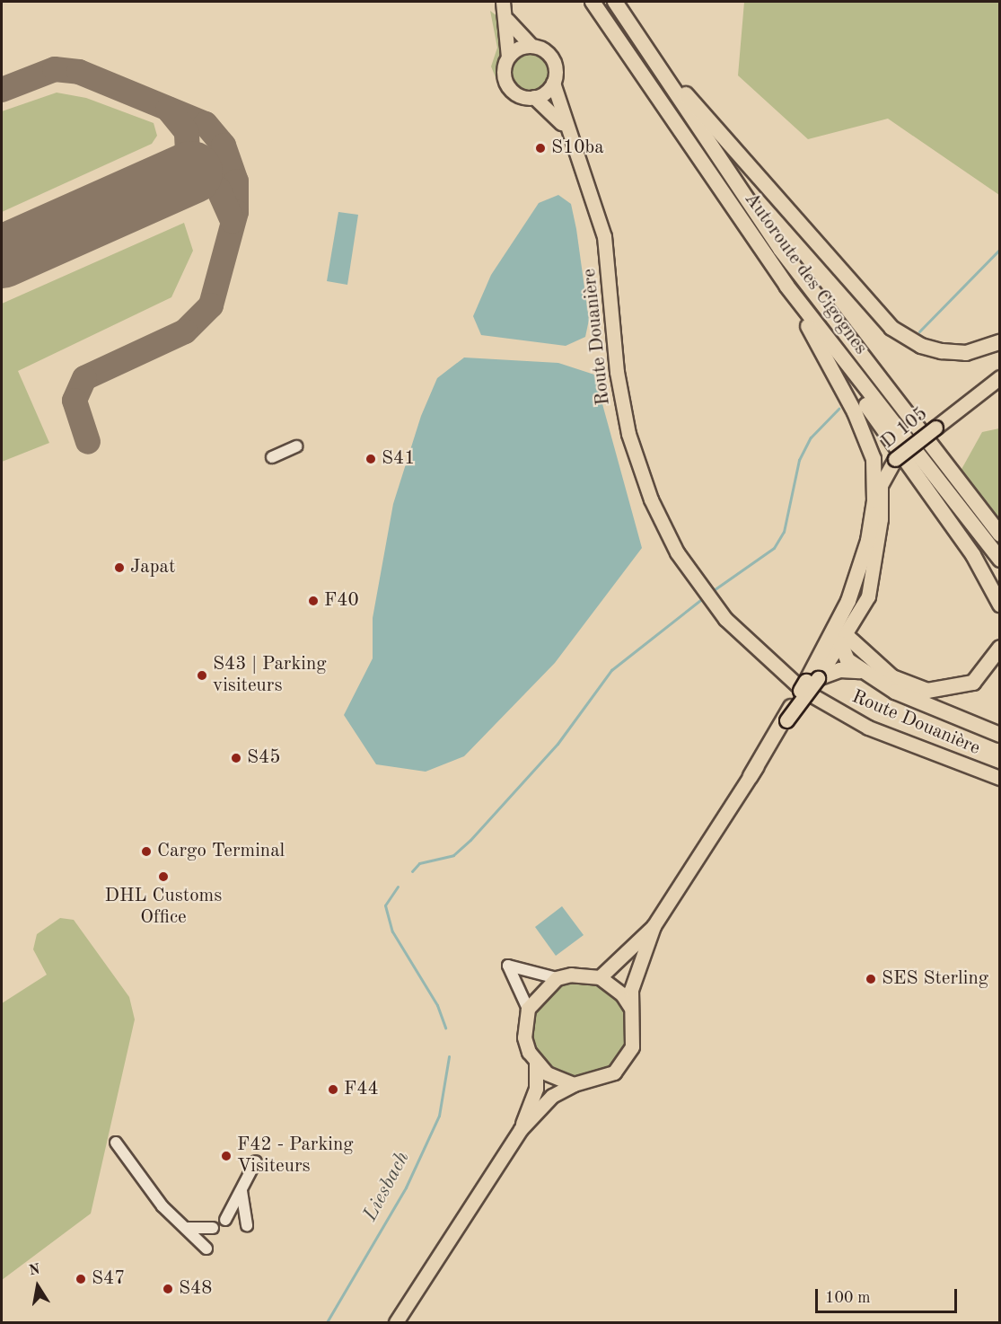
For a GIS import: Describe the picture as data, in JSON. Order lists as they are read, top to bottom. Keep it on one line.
{"streets":{"highway":["Autoroute des Cigognes"],"main road":["Route Douanière","D 105"]},"water":["Liesbach"],"places":["S10ba","S41","Japat","F40","S43 | Parking visiteurs","S45","Cargo Terminal","DHL Customs Office","SES Sterling","F44","F42 - Parking Visiteurs","S47","S48"],"scale_bar":"100 m","north":"top"}
